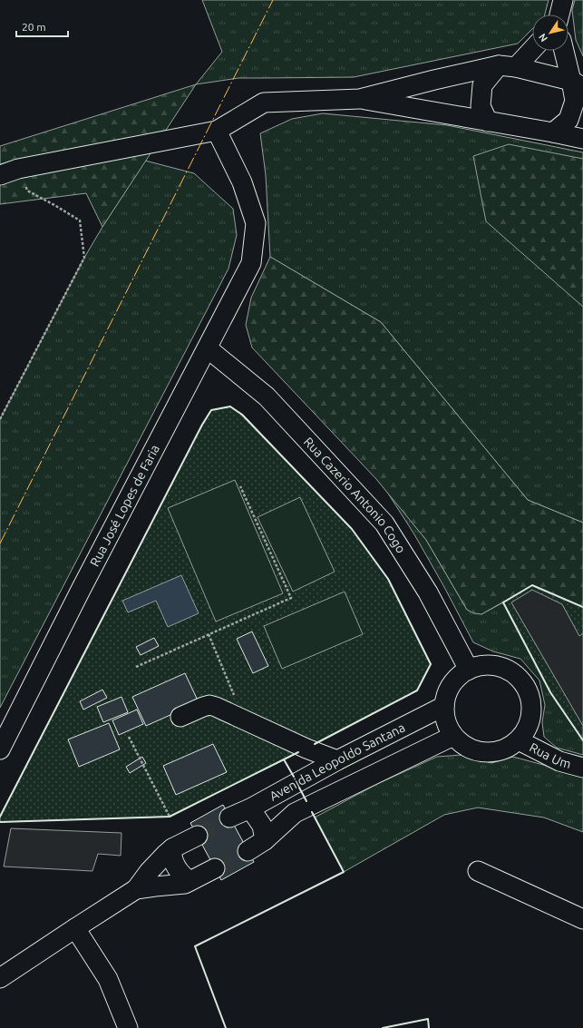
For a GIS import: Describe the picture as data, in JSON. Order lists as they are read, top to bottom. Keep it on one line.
{"streets":{"street":["Rua Cazerio Antonio Cogo","Rua José Lopes de Faria","Rua Um","Avenida Leopoldo Santana"]},"crossings":[["Rua Cazerio Antonio Cogo","Rua José Lopes de Faria"],["Rua Cazerio Antonio Cogo","Rua Um"],["Rua Cazerio Antonio Cogo","Avenida Leopoldo Santana"],["Rua Um","Avenida Leopoldo Santana"]],"scale_bar":"20 m","north":"bottom left"}
